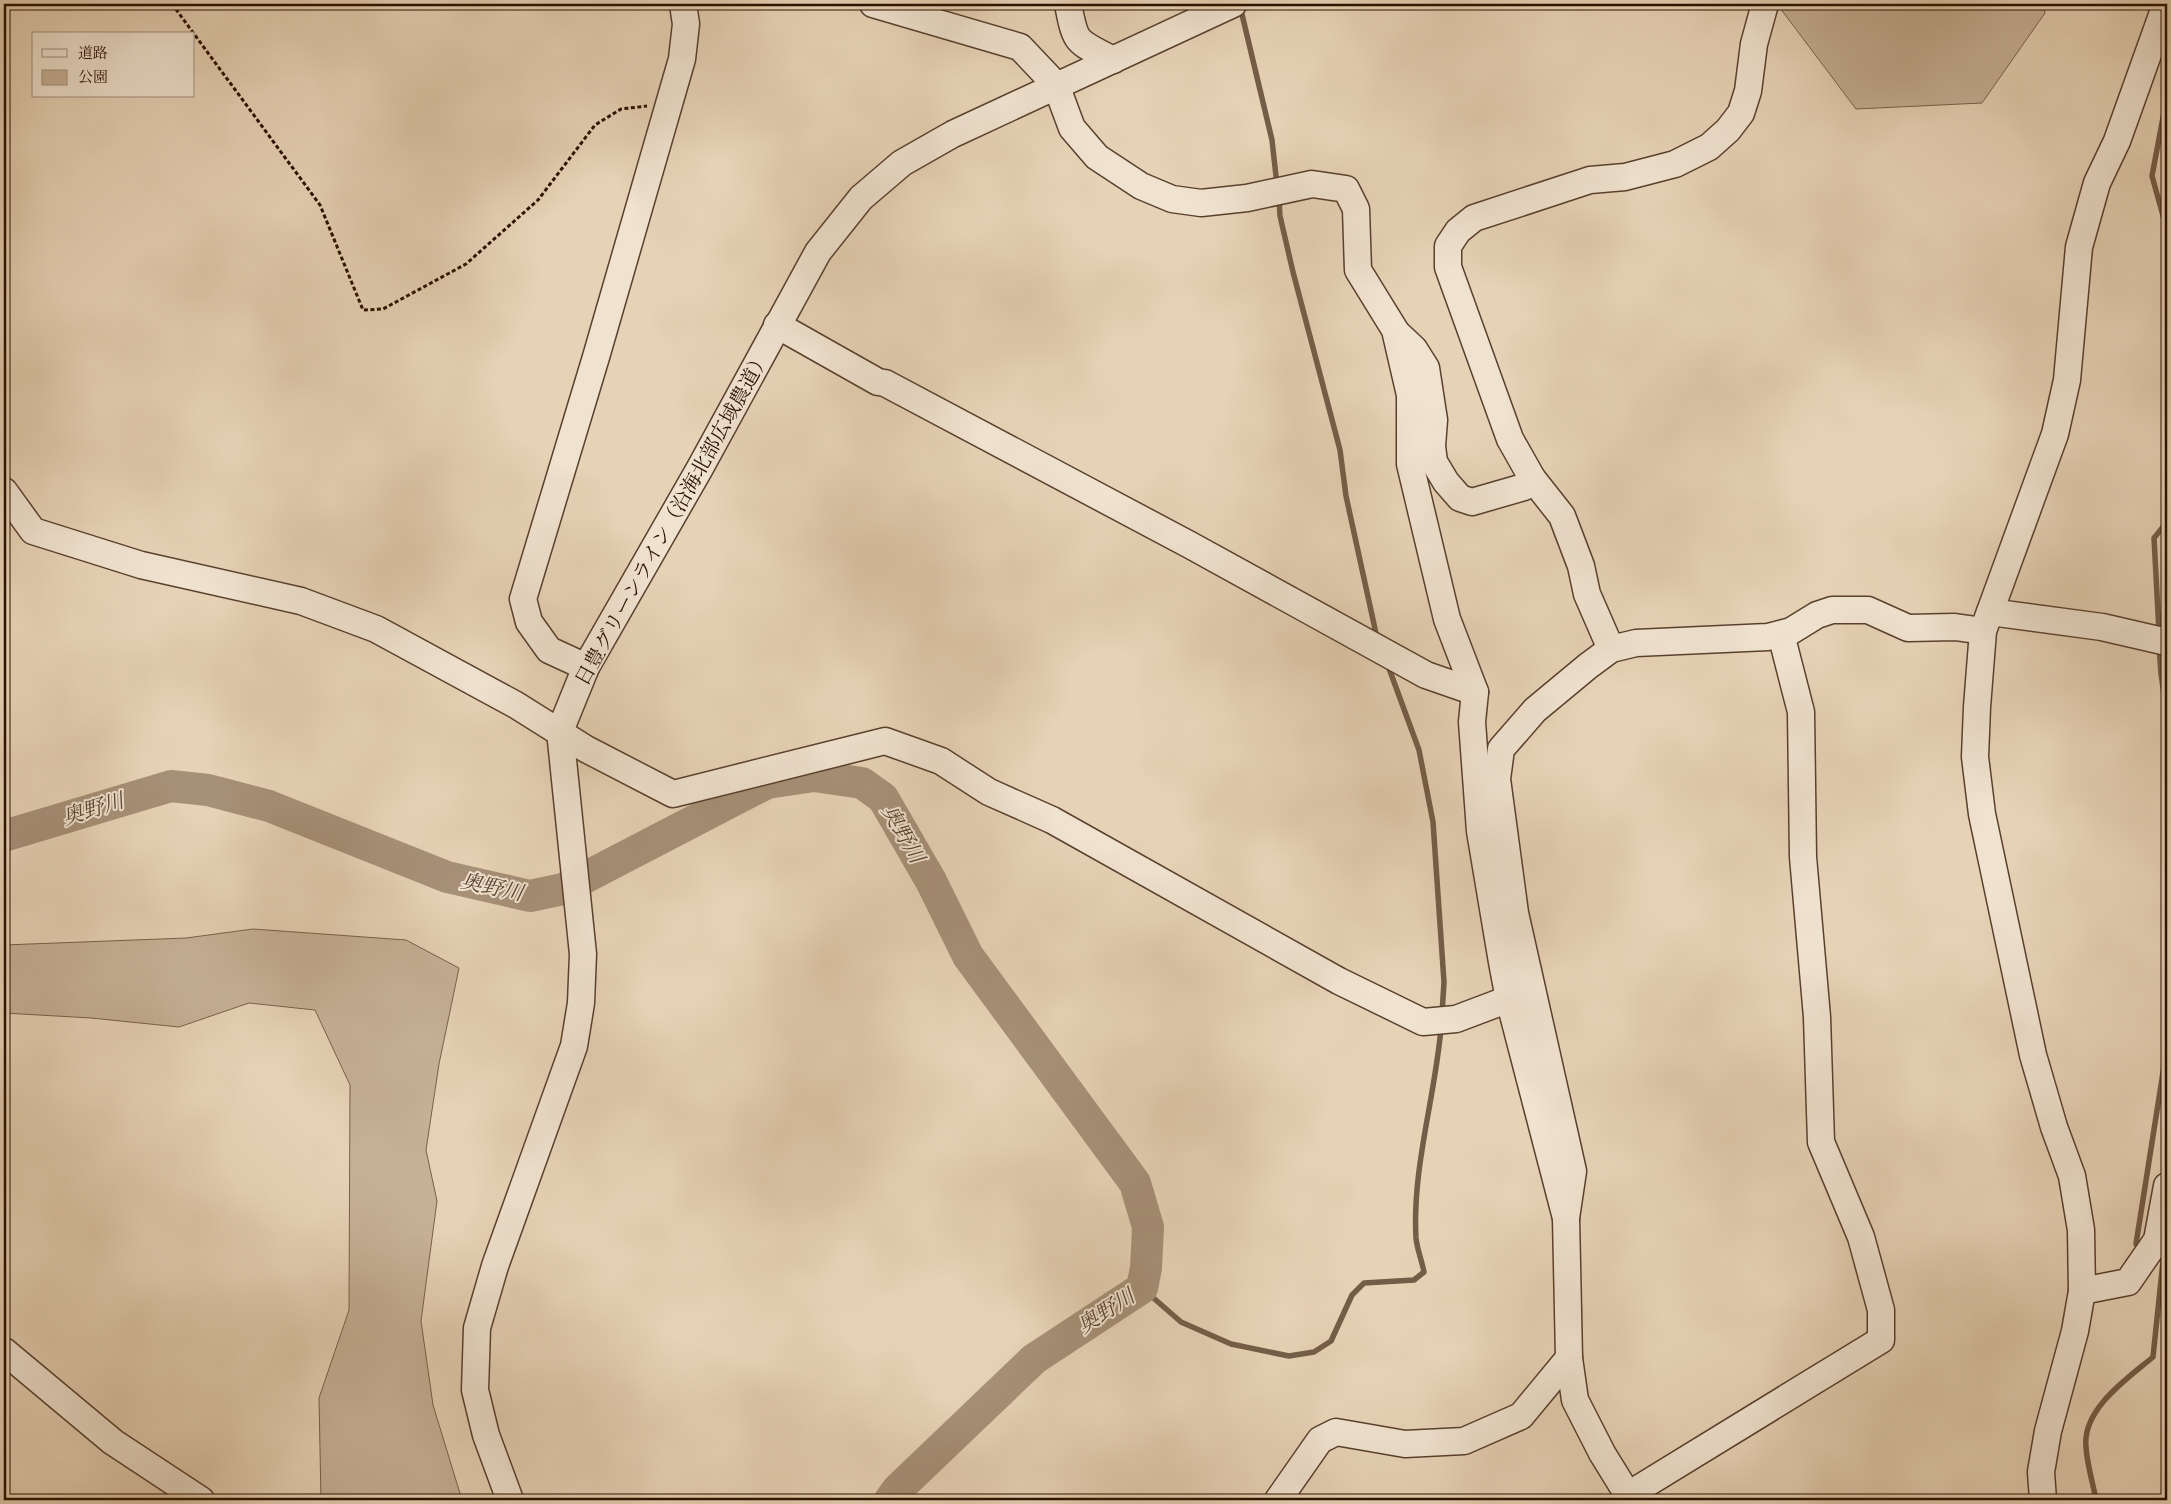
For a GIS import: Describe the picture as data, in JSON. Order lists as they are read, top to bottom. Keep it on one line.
{"streets":{"street":["日豊グリーンライン（沿海北部広域農道）"]},"water":["奥野川"],"legend":["道路","公園"]}
